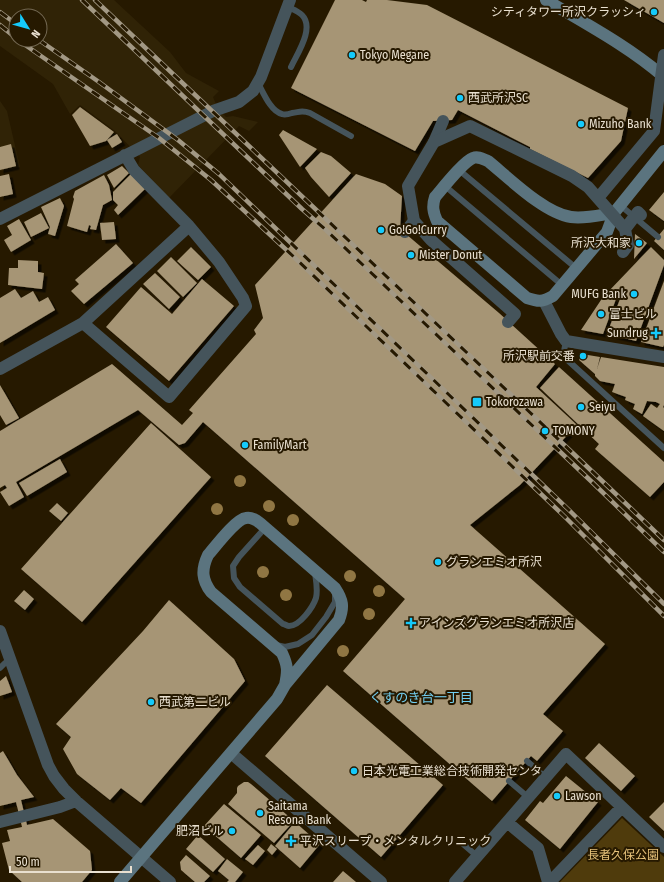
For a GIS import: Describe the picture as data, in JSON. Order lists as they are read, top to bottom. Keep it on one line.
{"districts":["くすのき台一丁目"],"parks":["長者久保公園"],"places":{"other":["シティタワー所沢クラッシィ","Tokyo Megane","西武所沢SC","Mizuho Bank","Go!Go!Curry","所沢大和家","Mister Donut","MUFG Bank","富士ビル","所沢駅前交番","Seiyu","TOMONY","FamilyMart","グランエミオ所沢","西武第二ビル","日本光電工業総合技術開発センタ","Lawson","Saitama Resona Bank","肥沼ビル"],"health":["Sundrug","アインズグランエミオ所沢店","平沢スリープ・メンタルクリニック"],"transit":["Tokorozawa"]},"scale_bar":"50 m","north":"bottom right"}
